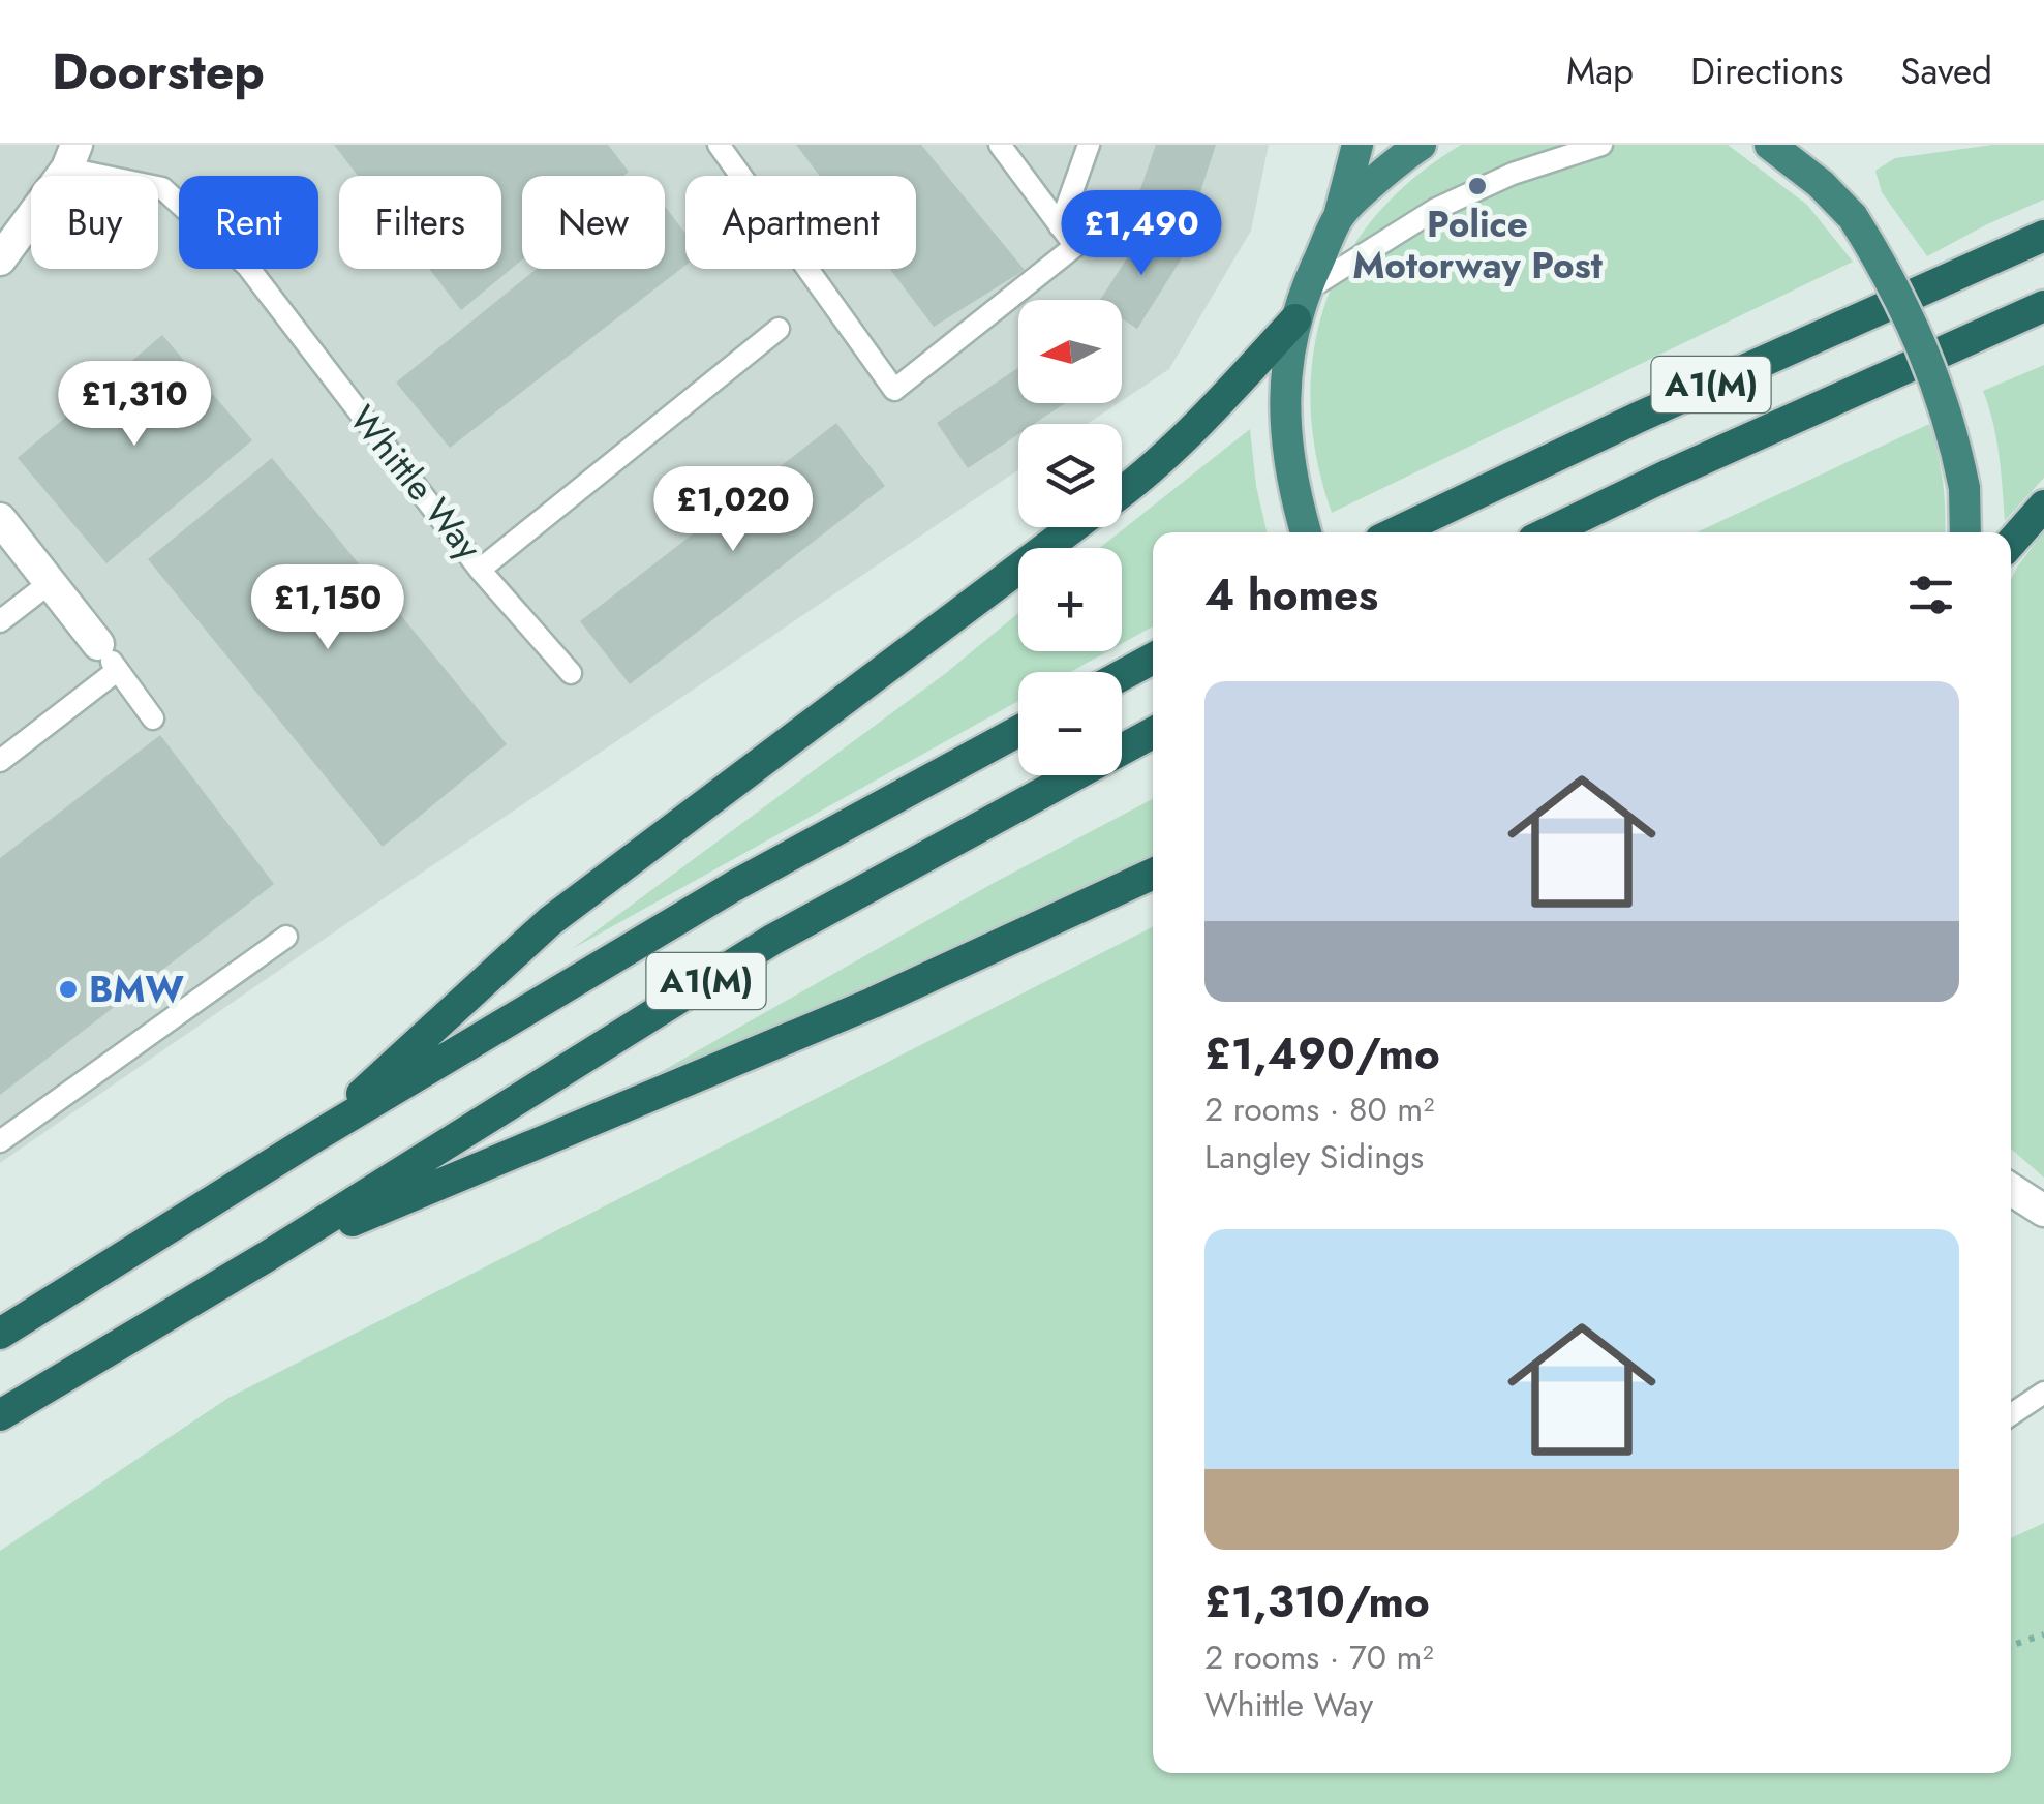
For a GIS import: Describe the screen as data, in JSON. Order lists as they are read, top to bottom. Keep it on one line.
{"streets":{"highway":["A1(M)"],"street":["Whittle Way"]},"places":["Police Motorway Post","BMW"],"north":"left","page":{"header":"Doorstep","nav":["Map","Directions","Saved"],"chip":["Buy","Rent","Filters","New","Apartment"],"price":["£1,490","£1,310","£1,020","£1,150"],"map_buttons":["+","−"],"heading":"4 homes","list":[{"name":"£1,490/mo","note":"2 rooms · 80 m² · Langley Sidings"},{"name":"£1,310/mo","note":"2 rooms · 70 m² · Whittle Way"}]}}
